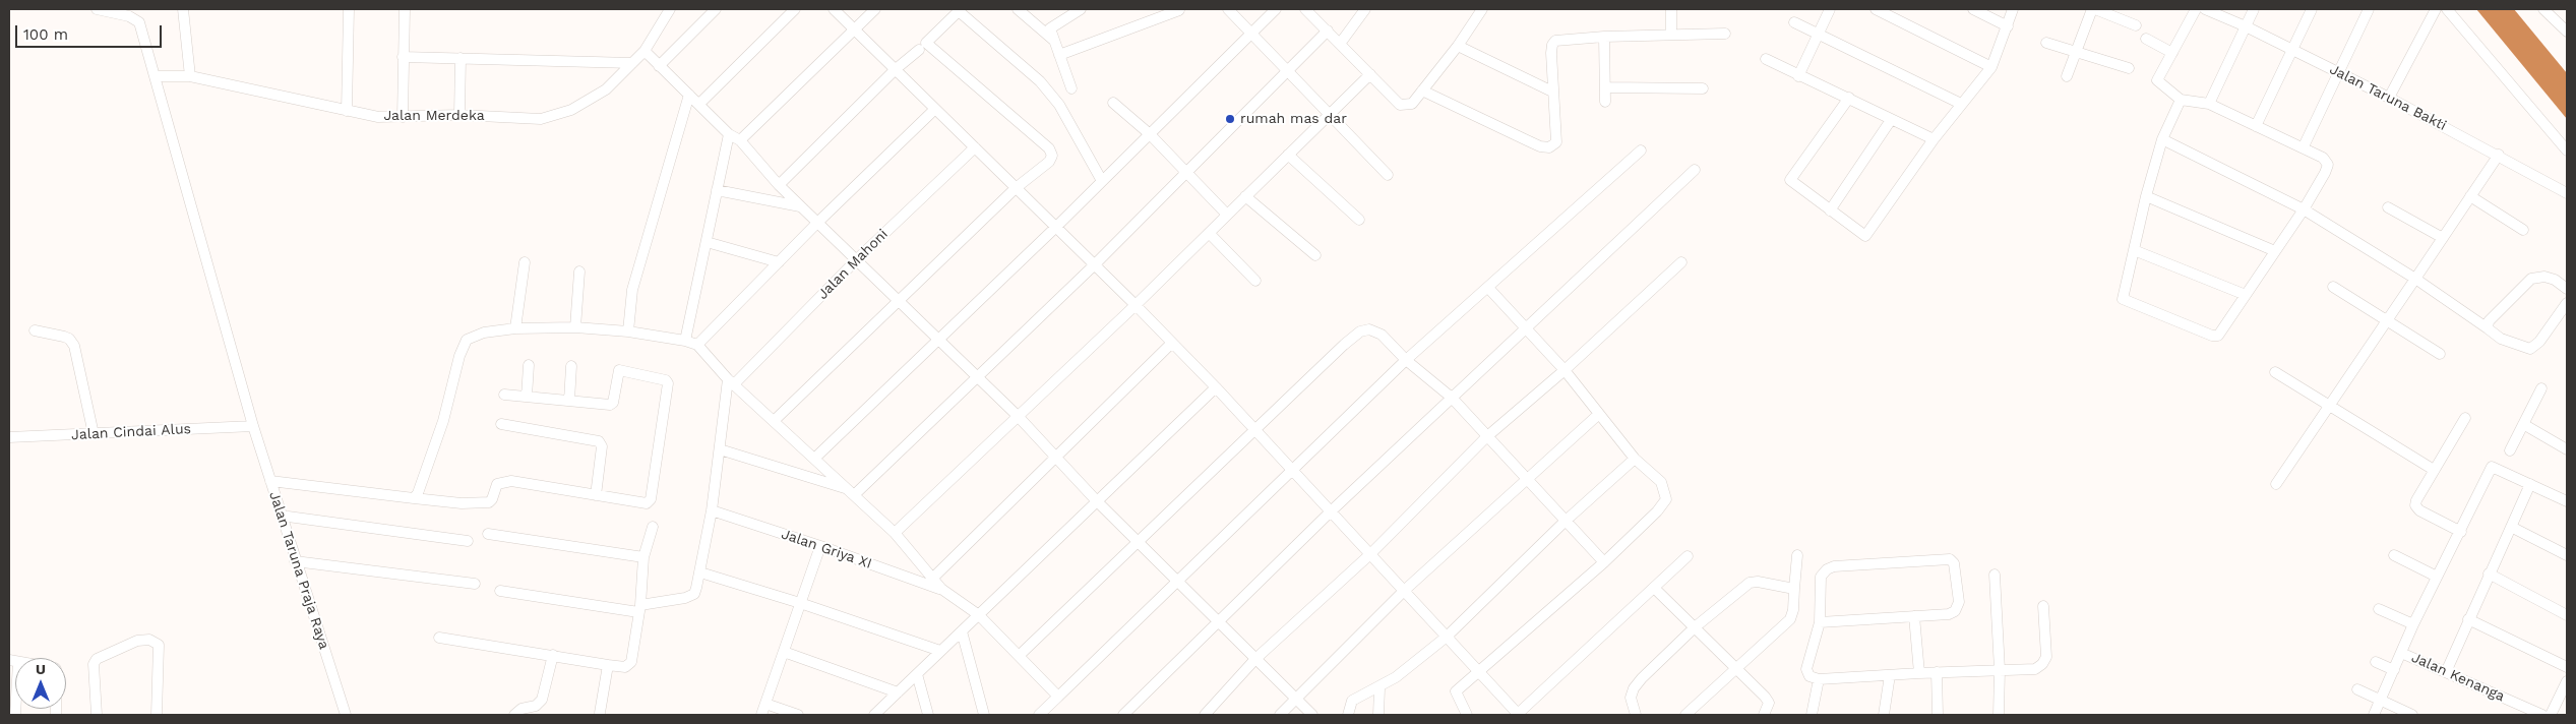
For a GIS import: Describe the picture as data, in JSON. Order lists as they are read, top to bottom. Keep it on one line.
{"streets":{"street":["Jalan Taruna Bakti","Jalan Merdeka","Jalan Mahoni","Jalan Cindai Alus","Jalan Griya XI","Jalan Taruna Praja Raya","Jalan Kenanga"]},"crossings":[["Jalan Merdeka","Jalan Taruna Praja Raya"],["Jalan Cindai Alus","Jalan Taruna Praja Raya"]],"places":["rumah mas dar"],"scale_bar":"100 m","north":"top"}
